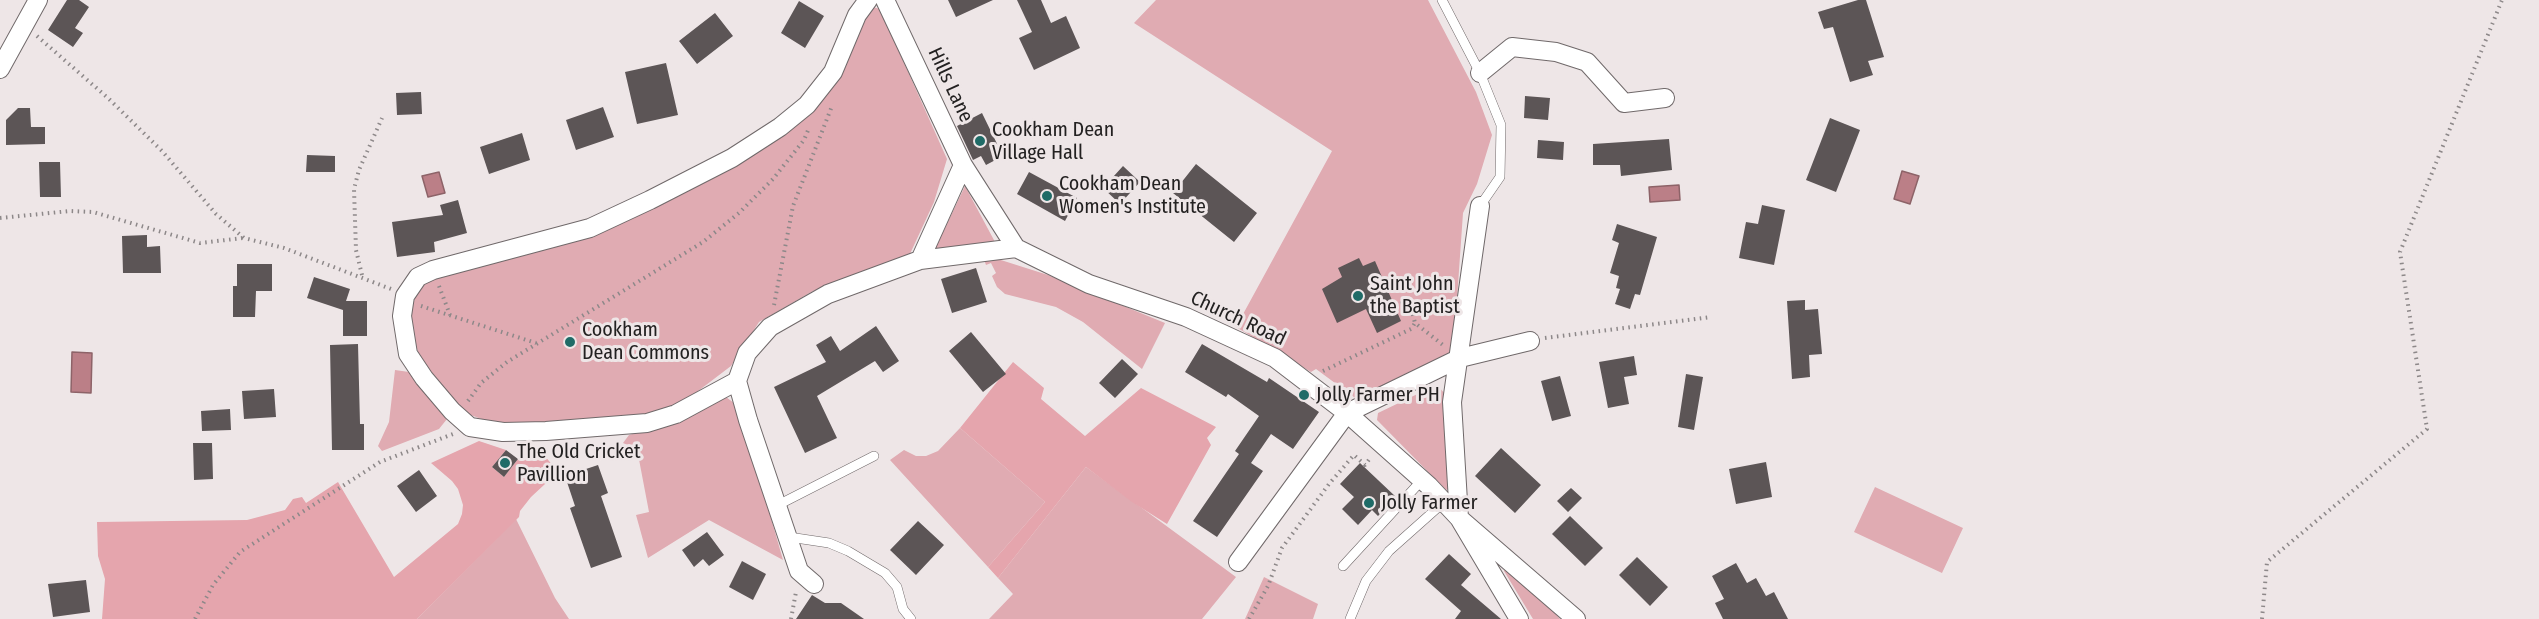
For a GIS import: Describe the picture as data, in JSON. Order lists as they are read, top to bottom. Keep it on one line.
{"streets":{"street":["Hills Lane","Church Road"]},"crossings":[["Hills Lane","Church Road"]],"places":["Cookham Dean Village Hall","Cookham Dean Women's Institute","Saint John the Baptist","Cookham Dean Commons","Jolly Farmer PH","The Old Cricket Pavillion","Jolly Farmer"]}
